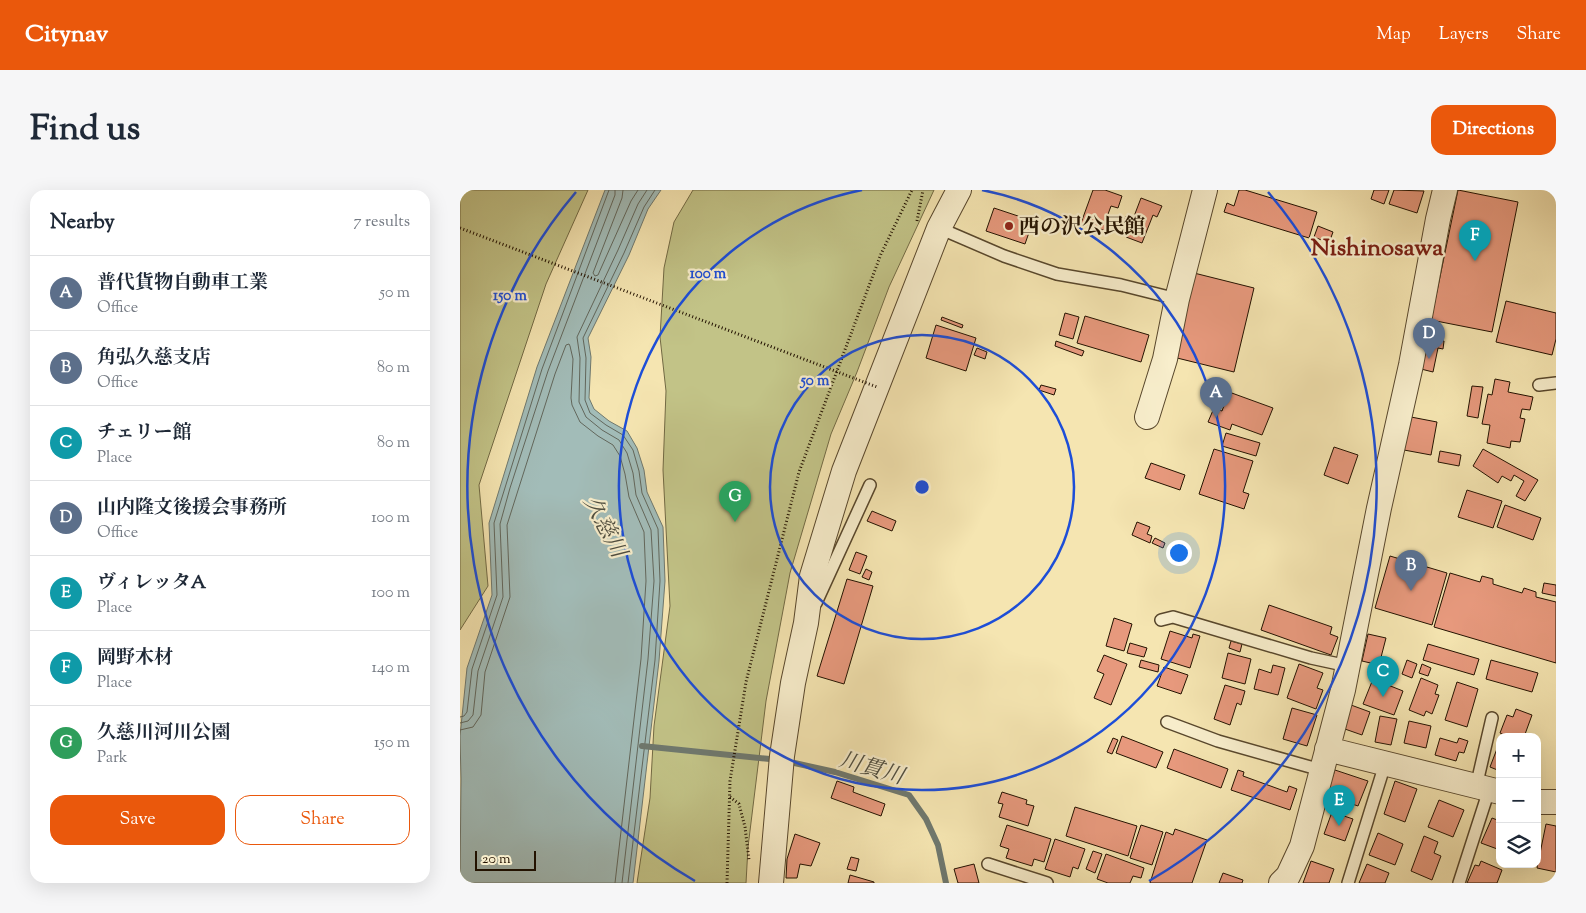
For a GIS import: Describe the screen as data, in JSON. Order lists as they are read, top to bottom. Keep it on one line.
{"districts":["Nishinosawa"],"water":["久慈川","川貫川"],"places":["西の沢公民館"],"scale_bar":"20 m","page":{"header":"Citynav","nav":["Map","Layers","Share"],"title":"Find us","buttons":["Directions",["Save","Share"]],"heading":["Nearby","7 results"],"pins":["F","D","A","G","B","C","E"],"list":[{"mark":"A","name":"普代貨物自動車工業","note":"Office","value":"50 m"},{"mark":"B","name":"角弘久慈支店","note":"Office","value":"80 m"},{"mark":"C","name":"チェリー館","note":"Place","value":"80 m"},{"mark":"D","name":"山内隆文後援会事務所","note":"Office","value":"100 m"},{"mark":"E","name":"ヴィレッタA","note":"Place","value":"100 m"},{"mark":"F","name":"岡野木材","note":"Place","value":"140 m"},{"mark":"G","name":"久慈川河川公園","note":"Park","value":"150 m"}],"map_buttons":["+","−"],"scale":"20 m"},"rings":["100 m","150 m","50 m"]}
